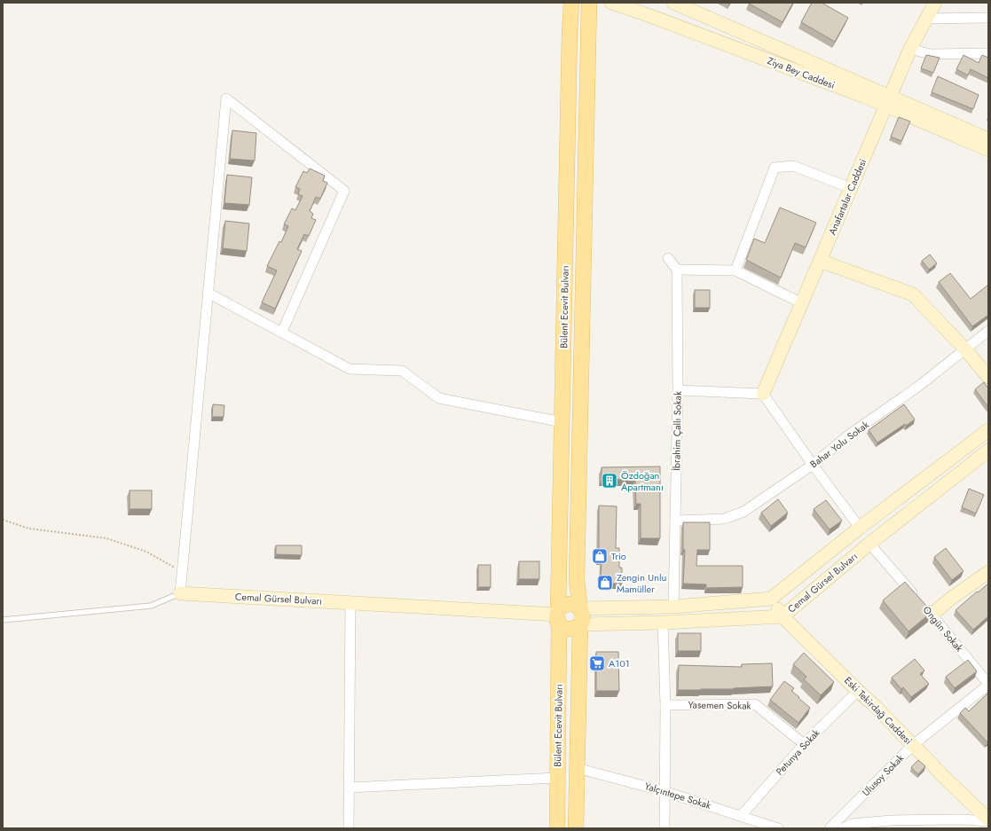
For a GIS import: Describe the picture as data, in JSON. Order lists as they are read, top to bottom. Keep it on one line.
{"streets":{"main road":["Bülent Ecevit Bulvarı"],"street":["Ziya Bey Caddesi","Anafartalar Caddesi","İbrahim Çallı Sokak","Bahar Yolu Sokak","Cemal Gürsel Bulvarı","Ongün Sokak","Yasemen Sokak","Eski Tekirdağ Caddesi","Petunya Sokak","Ulusoy Sokak","Yalçıntepe Sokak"]},"crossings":[["Ziya Bey Caddesi","Anafartalar Caddesi"],["Bülent Ecevit Bulvarı","Cemal Gürsel Bulvarı"],["Bülent Ecevit Bulvarı","Yalçıntepe Sokak"],["İbrahim Çallı Sokak","Bahar Yolu Sokak"],["Cemal Gürsel Bulvarı","Ongün Sokak"],["Cemal Gürsel Bulvarı","Eski Tekirdağ Caddesi"],["Ongün Sokak","Ulusoy Sokak"],["Yasemen Sokak","Petunya Sokak"],["Eski Tekirdağ Caddesi","Petunya Sokak"],["Eski Tekirdağ Caddesi","Ulusoy Sokak"],["Petunya Sokak","Yalçıntepe Sokak"]],"places":{"building":["Özdoğan Apartmanı"],"shop":["Trio","Zengin Unlu Mamüller"],"supermarket":["A101"]}}
